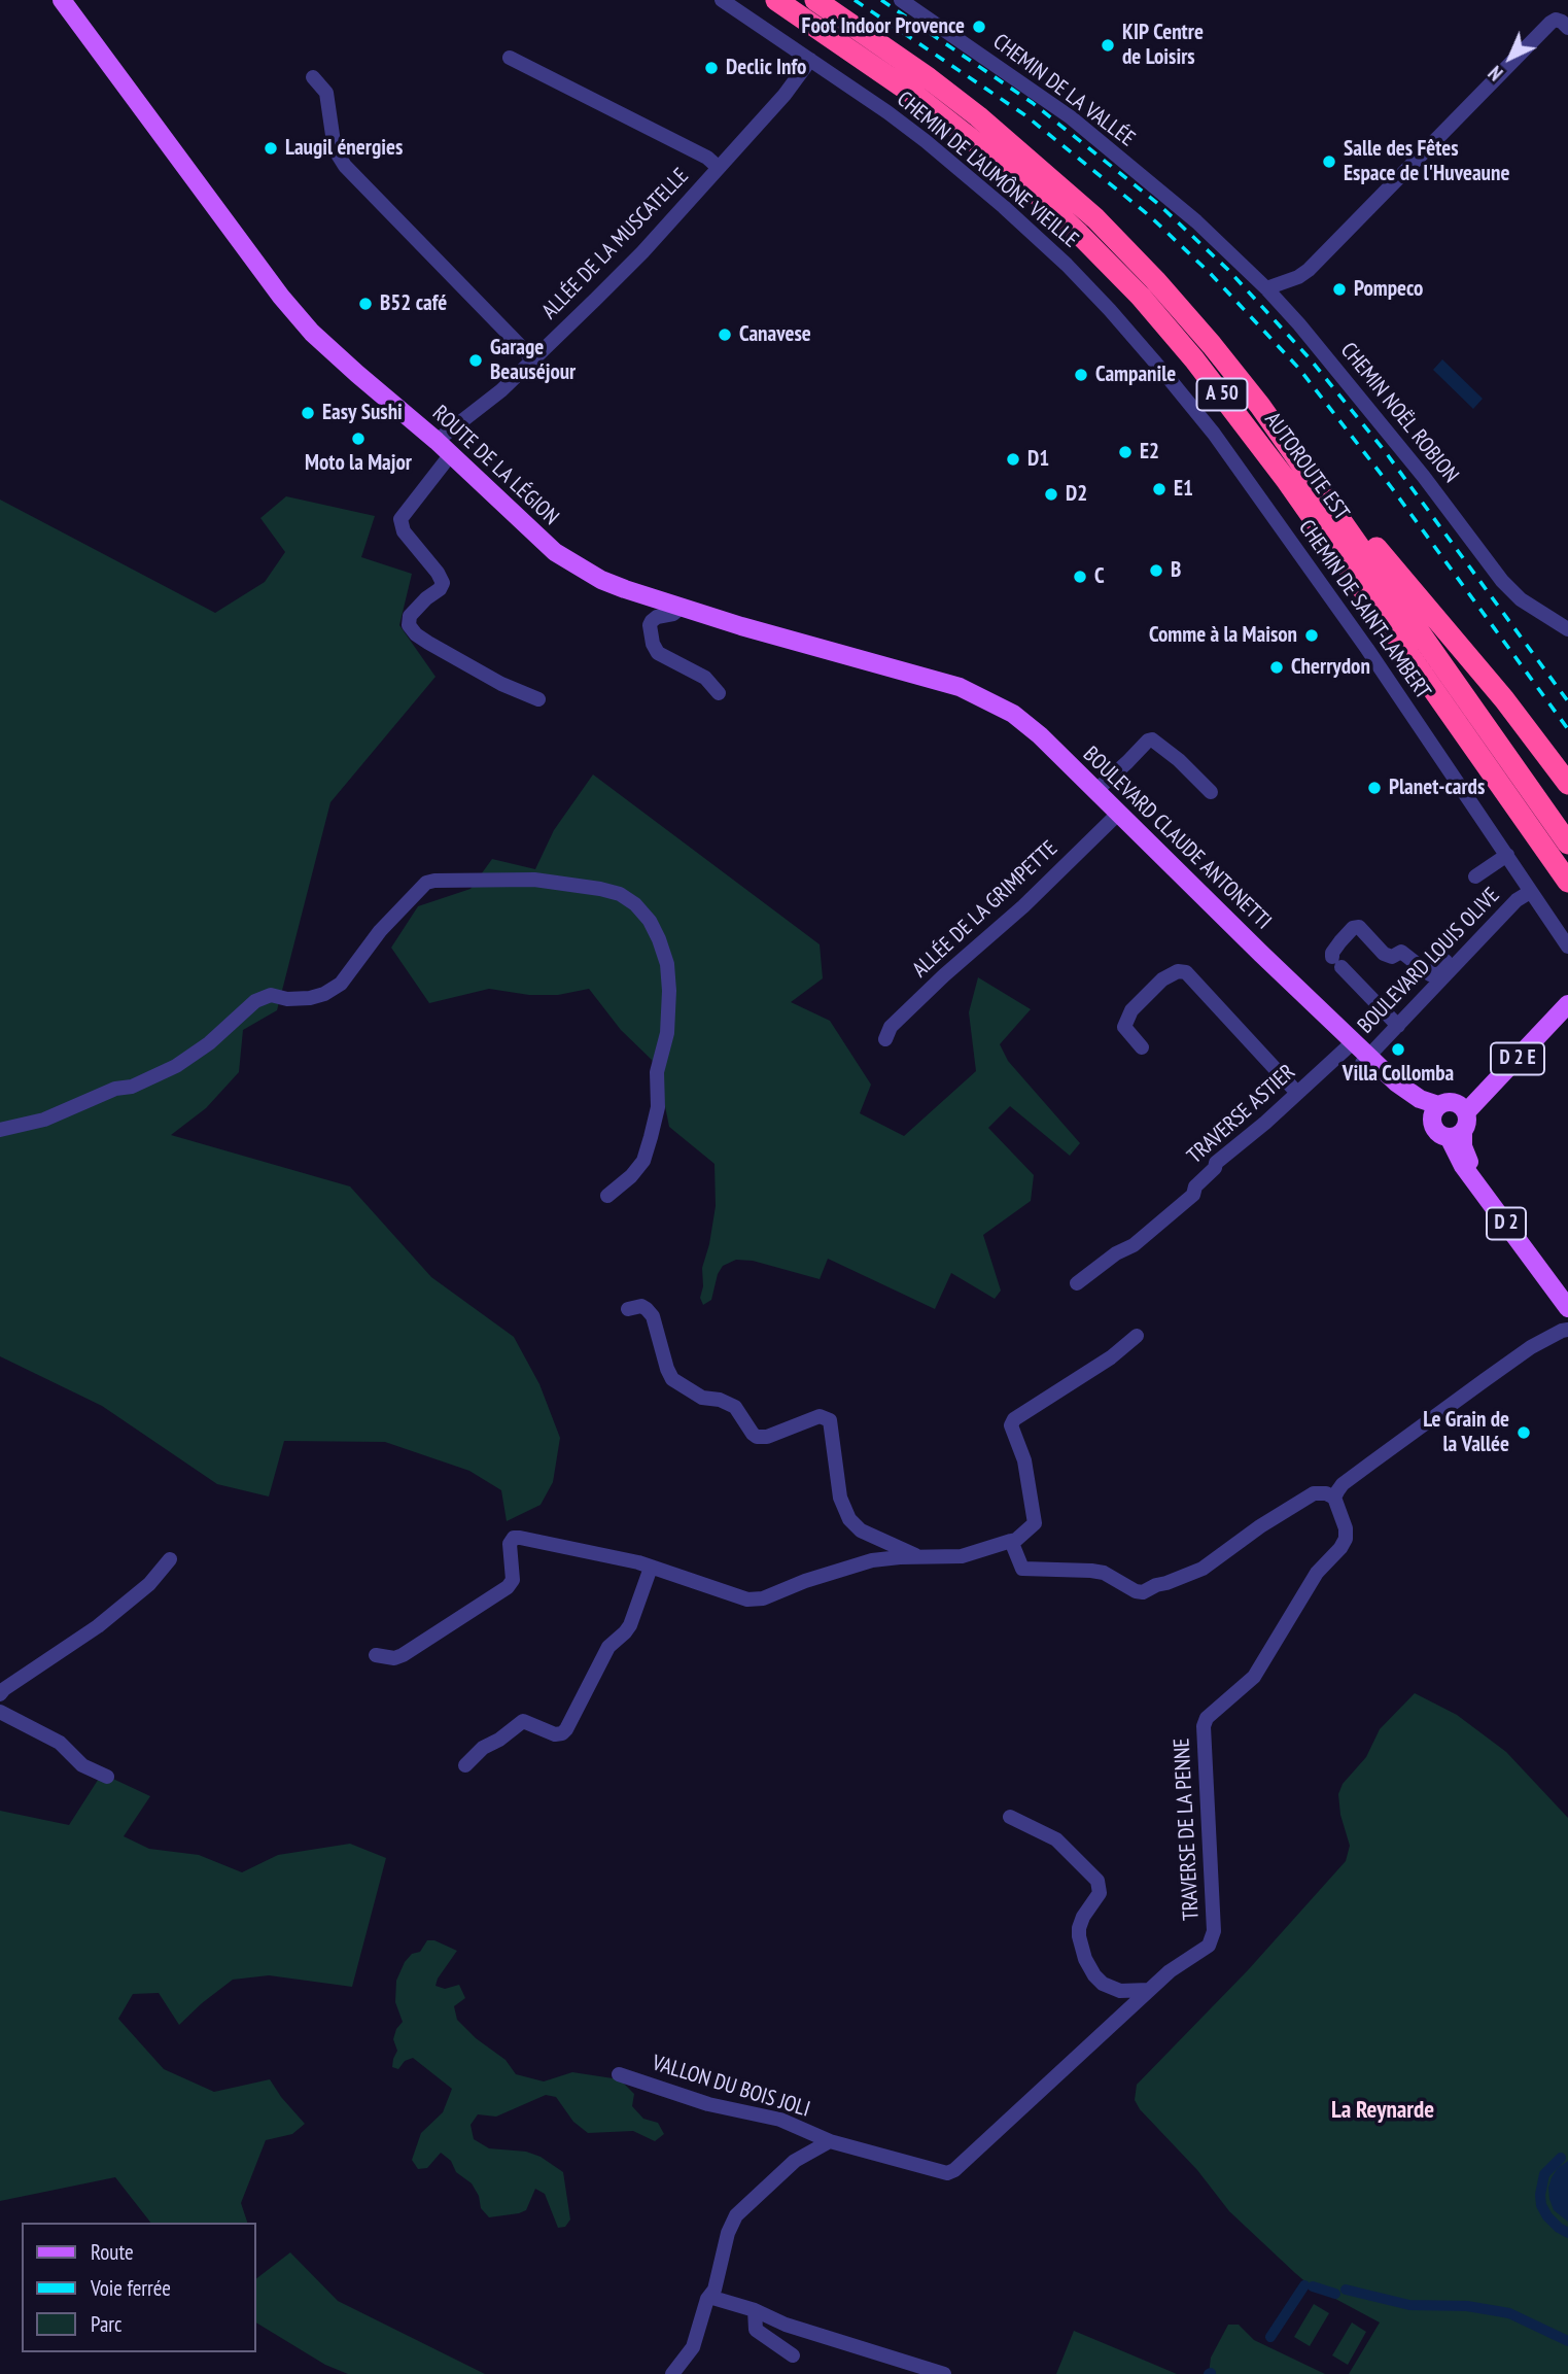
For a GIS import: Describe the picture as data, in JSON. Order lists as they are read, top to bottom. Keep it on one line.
{"streets":{"highway":["A 50","AUTOROUTE EST"],"main road":["ROUTE DE LA LÉGION","BOULEVARD CLAUDE ANTONETTI","D 2 E","D 2"],"street":["CHEMIN DE LA VALLÉE","CHEMIN DE L'AUMÔNE VIEILLE","ALLÉE DE LA MUSCATELLE","CHEMIN NOËL ROBION","CHEMIN DE SAINT-LAMBERT","ALLÉE DE LA GRIMPETTE","BOULEVARD LOUIS OLIVE","TRAVERSE ASTIER","TRAVERSE DE LA PENNE","VALLON DU BOIS JOLI"]},"crossings":[["CHEMIN DE LA VALLÉE","CHEMIN NOËL ROBION"],["CHEMIN DE L'AUMÔNE VIEILLE","ALLÉE DE LA MUSCATELLE"],["CHEMIN DE L'AUMÔNE VIEILLE","CHEMIN DE SAINT-LAMBERT"],["ALLÉE DE LA MUSCATELLE","ROUTE DE LA LÉGION"],["ROUTE DE LA LÉGION","BOULEVARD CLAUDE ANTONETTI"],["CHEMIN DE SAINT-LAMBERT","BOULEVARD LOUIS OLIVE"],["BOULEVARD CLAUDE ANTONETTI","ALLÉE DE LA GRIMPETTE"],["BOULEVARD CLAUDE ANTONETTI","BOULEVARD LOUIS OLIVE"],["BOULEVARD CLAUDE ANTONETTI","D 2 E"],["BOULEVARD CLAUDE ANTONETTI","TRAVERSE ASTIER"],["BOULEVARD CLAUDE ANTONETTI","D 2"],["D 2 E","D 2"],["TRAVERSE DE LA PENNE","VALLON DU BOIS JOLI"]],"districts":["La Reynarde"],"places":["Foot Indoor Provence","KIP Centre de Loisirs","Declic Info","Laugil énergies","Salle des Fêtes Espace de l'Huveaune","Pompeco","B52 café","Canavese","Garage Beauséjour","Campanile","Easy Sushi","Moto la Major","E2","D1","E1","D2","B","C","Comme à la Maison","Cherrydon","Planet-cards","Villa Collomba","Le Grain de la Vallée"],"legend":["Route","Voie ferrée","Parc"],"north":"bottom left"}
